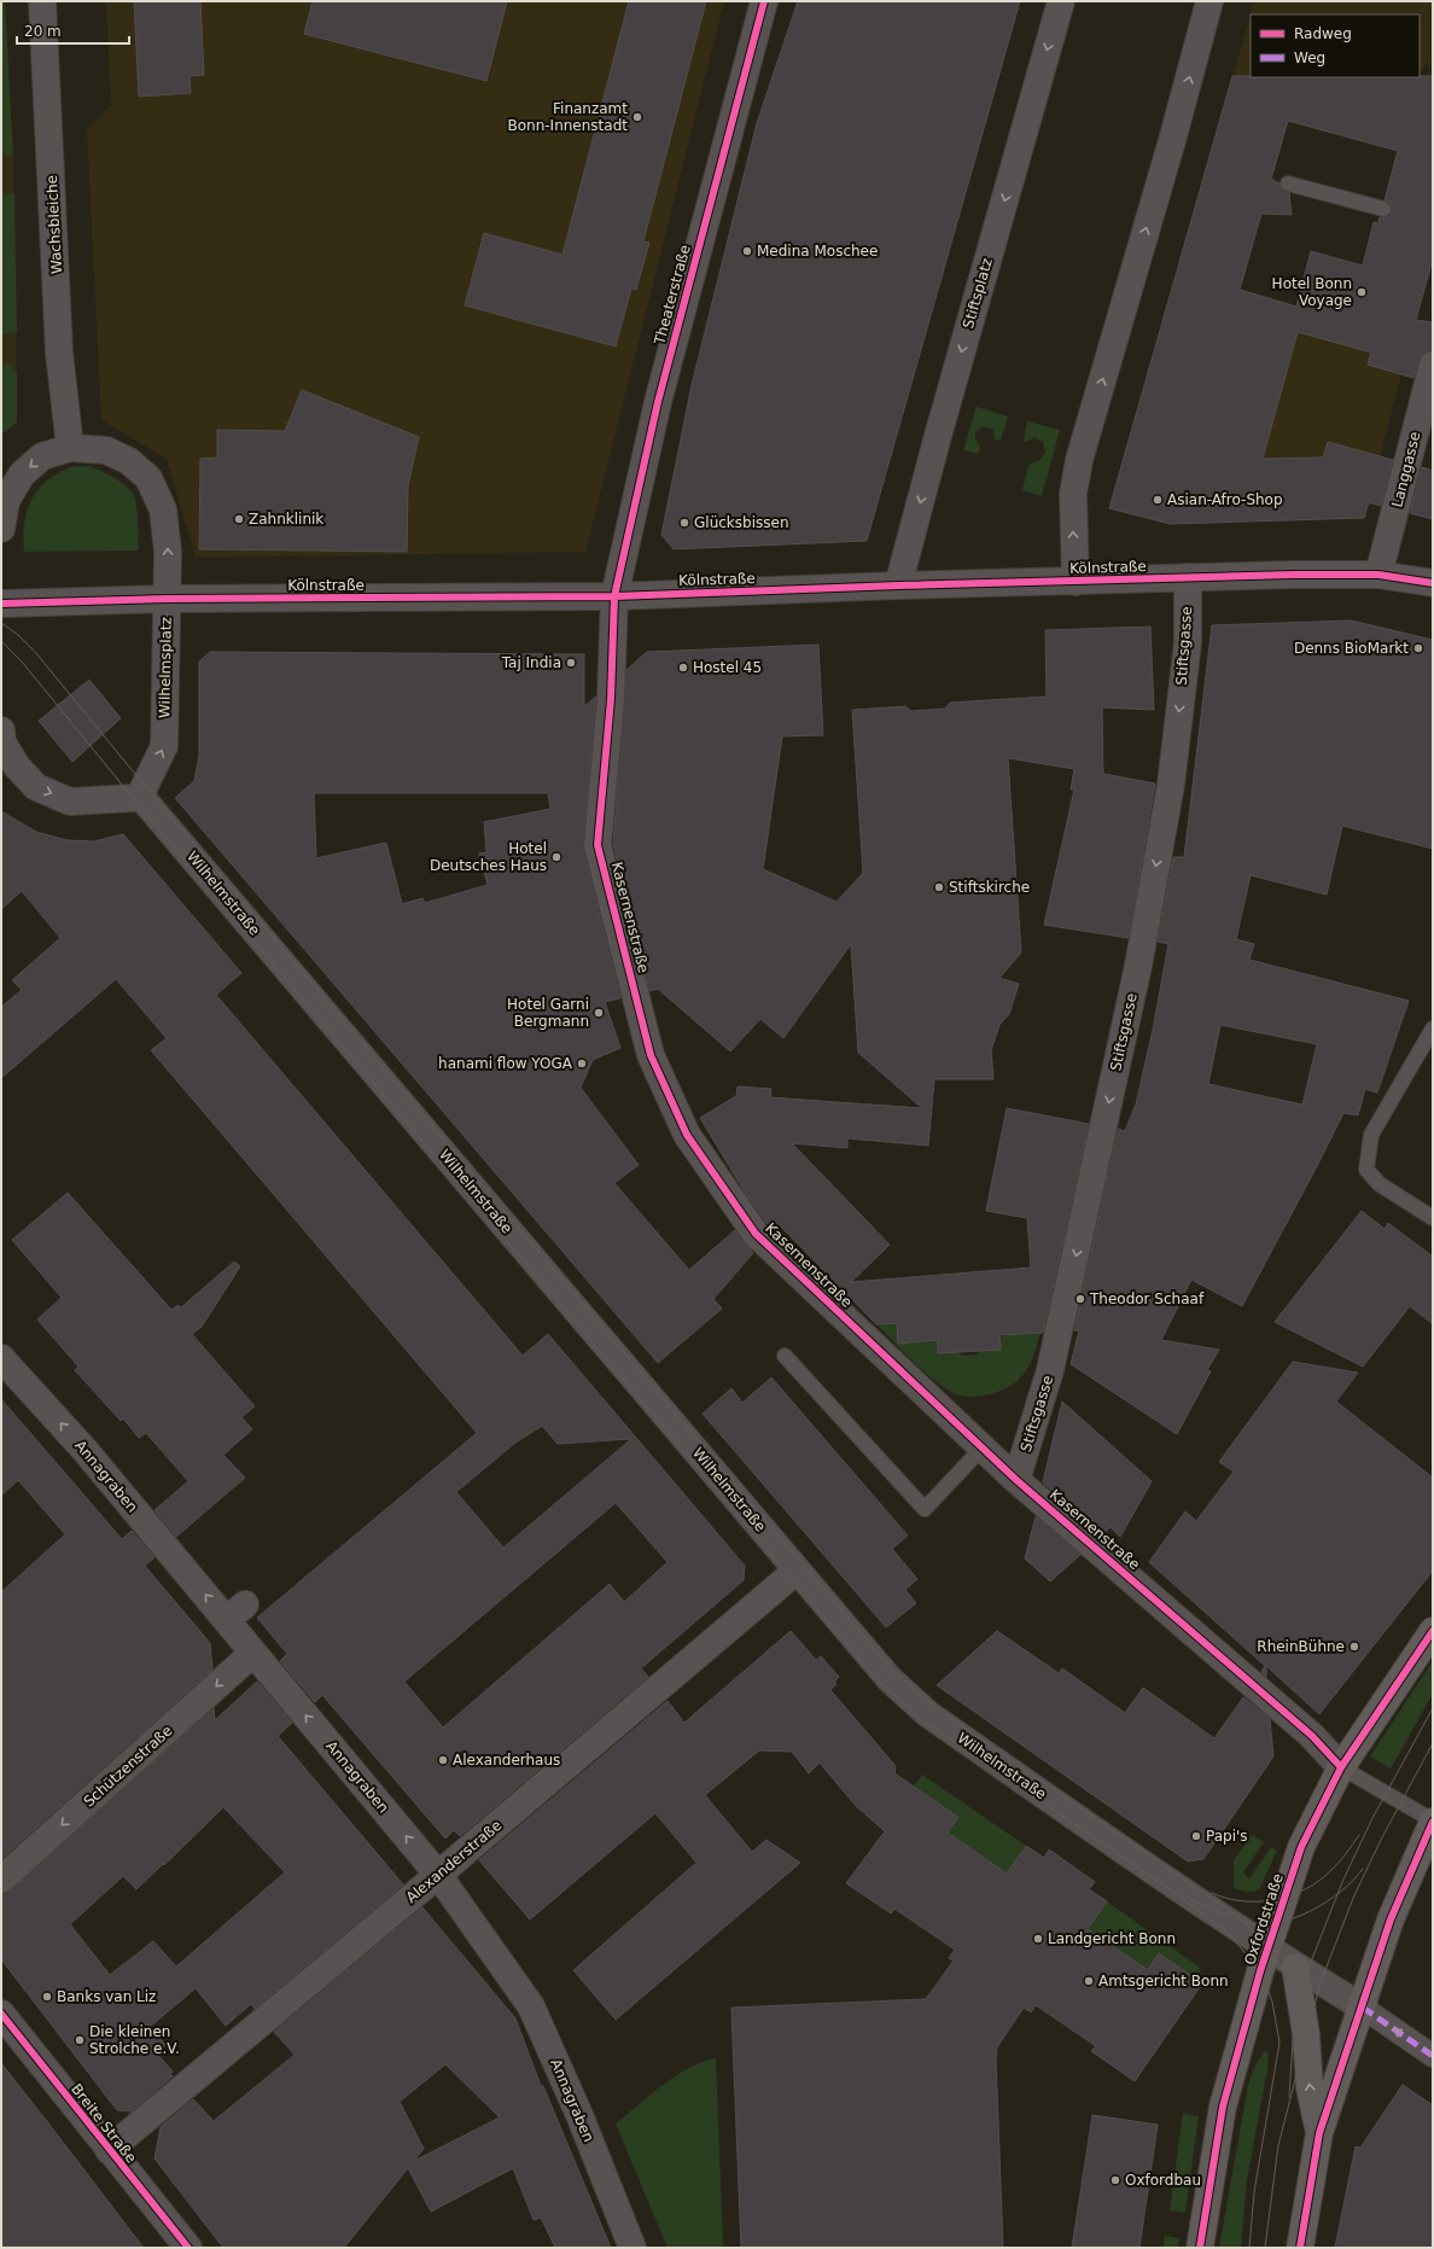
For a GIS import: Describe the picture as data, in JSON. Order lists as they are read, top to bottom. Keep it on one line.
{"streets":{"main road":["Oxfordstraße"],"street":["Wachsbleiche","Stiftsplatz","Theaterstraße","Langgasse","Kölnstraße","Stiftsgasse","Wilhelmsplatz","Wilhelmstraße","Kasernenstraße","Annagraben","Schützenstraße","Alexanderstraße","Breite Straße"]},"crossings":[["Wachsbleiche","Wilhelmsplatz"],["Stiftsplatz","Kölnstraße"],["Theaterstraße","Kölnstraße"],["Theaterstraße","Kasernenstraße"],["Langgasse","Kölnstraße"],["Kölnstraße","Stiftsgasse"],["Kölnstraße","Wilhelmsplatz"],["Kölnstraße","Kasernenstraße"],["Stiftsgasse","Kasernenstraße"],["Wilhelmsplatz","Wilhelmstraße"],["Wilhelmstraße","Alexanderstraße"],["Wilhelmstraße","Oxfordstraße"],["Kasernenstraße","Oxfordstraße"],["Annagraben","Schützenstraße"],["Annagraben","Alexanderstraße"],["Alexanderstraße","Breite Straße"]],"one_way":["Stiftsgasse","Annagraben","Schützenstraße"],"places":["Finanzamt Bonn-Innenstadt","Medina Moschee","Hotel Bonn Voyage","Asian-Afro-Shop","Zahnklinik","Glücksbissen","Denns BioMarkt","Taj India","Hostel 45","Hotel Deutsches Haus","Stiftskirche","Hotel Garni Bergmann","hanami flow YOGA","Theodor Schaaf","RheinBühne","Alexanderhaus","Papi's","Landgericht Bonn","Amtsgericht Bonn","Banks van Liz","Die kleinen Strolche e.V.","Oxfordbau"],"legend":["Radweg","Weg"],"scale_bar":"20 m"}
